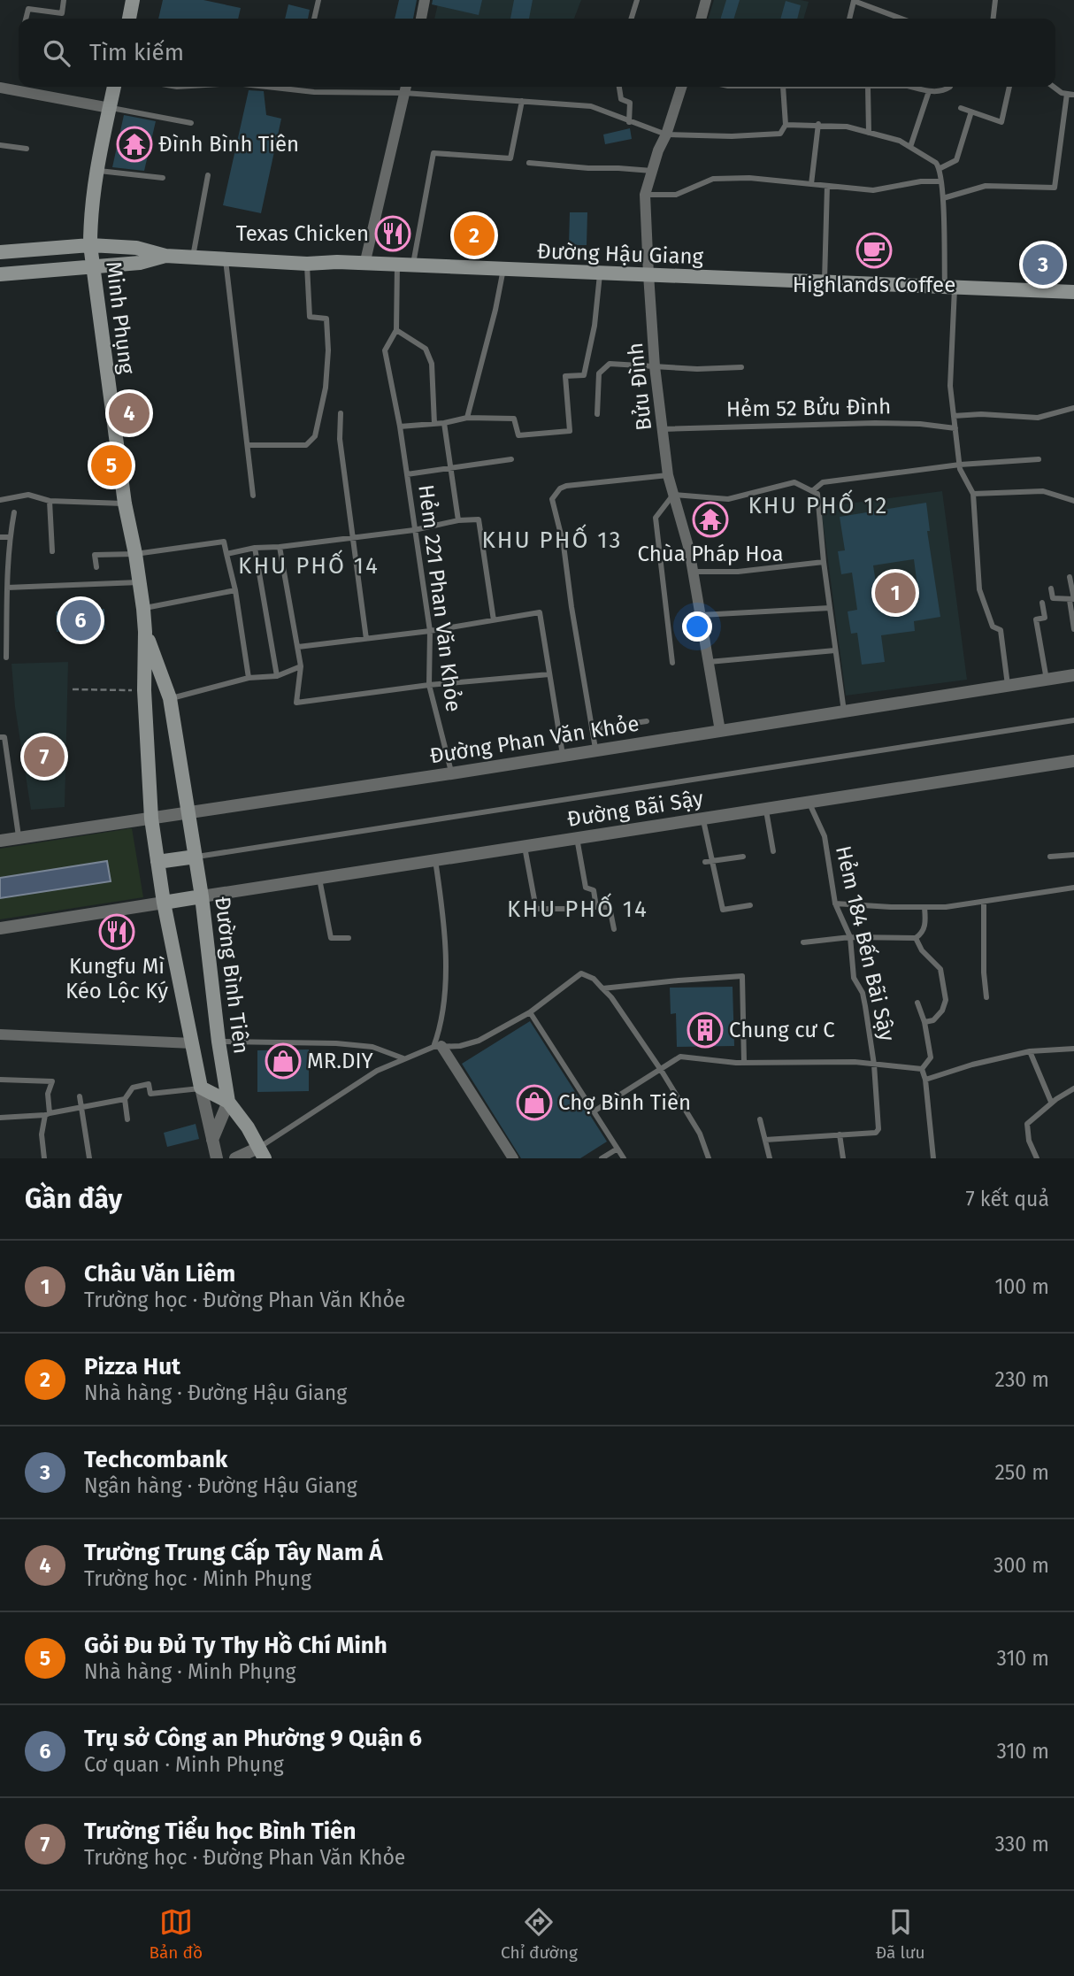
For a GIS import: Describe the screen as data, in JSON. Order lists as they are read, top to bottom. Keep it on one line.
{"streets":{"main road":["Đường Hậu Giang","Minh Phụng","Đường Bình Tiên"],"street":["Bửu Đình","Đường Phan Văn Khỏe","Đường Bãi Sậy"],"lane":["Hẻm 52 Bửu Đình","Hẻm 221 Phan Văn Khỏe","Hẻm 184 Bến Bãi Sậy"]},"crossings":[["Đường Hậu Giang","Minh Phụng"],["Đường Hậu Giang","Bửu Đình"],["Đường Hậu Giang","Hẻm 221 Phan Văn Khỏe"],["Minh Phụng","Đường Phan Văn Khỏe"],["Minh Phụng","Đường Bình Tiên"],["Bửu Đình","Hẻm 52 Bửu Đình"],["Bửu Đình","Đường Phan Văn Khỏe"],["Hẻm 221 Phan Văn Khỏe","Đường Phan Văn Khỏe"],["Đường Phan Văn Khỏe","Đường Bình Tiên"],["Đường Bãi Sậy","Hẻm 184 Bến Bãi Sậy"],["Đường Bãi Sậy","Đường Bình Tiên"]],"districts":["KHU PHỐ 12","KHU PHỐ 13","KHU PHỐ 14","KHU PHỐ 14"],"places":{"temple":["Đình Bình Tiên","Chùa Pháp Hoa"],"restaurant":["Texas Chicken","Kungfu Mì Kéo Lộc Ký"],"cafe":["Highlands Coffee"],"building":["Chung cư C"],"shop":["MR.DIY","Chợ Bình Tiên"]},"page":{"search":"Tìm kiếm","pins":["2","3","4","5","1","6","7"],"heading":["Gần đây","7 kết quả"],"list":[{"mark":"1","name":"Châu Văn Liêm","note":"Trường học · Đường Phan Văn Khỏe","value":"100 m"},{"mark":"2","name":"Pizza Hut","note":"Nhà hàng · Đường Hậu Giang","value":"230 m"},{"mark":"3","name":"Techcombank","note":"Ngân hàng · Đường Hậu Giang","value":"250 m"},{"mark":"4","name":"Trường Trung Cấp Tây Nam Á","note":"Trường học · Minh Phụng","value":"300 m"},{"mark":"5","name":"Gỏi Đu Đủ Ty Thy Hồ Chí Minh","note":"Nhà hàng · Minh Phụng","value":"310 m"},{"mark":"6","name":"Trụ sở Công an Phường 9 Quận 6","note":"Cơ quan · Minh Phụng","value":"310 m"},{"mark":"7","name":"Trường Tiểu học Bình Tiên","note":"Trường học · Đường Phan Văn Khỏe","value":"330 m"}],"nav":["Bản đồ","Chỉ đường","Đã lưu"]}}
